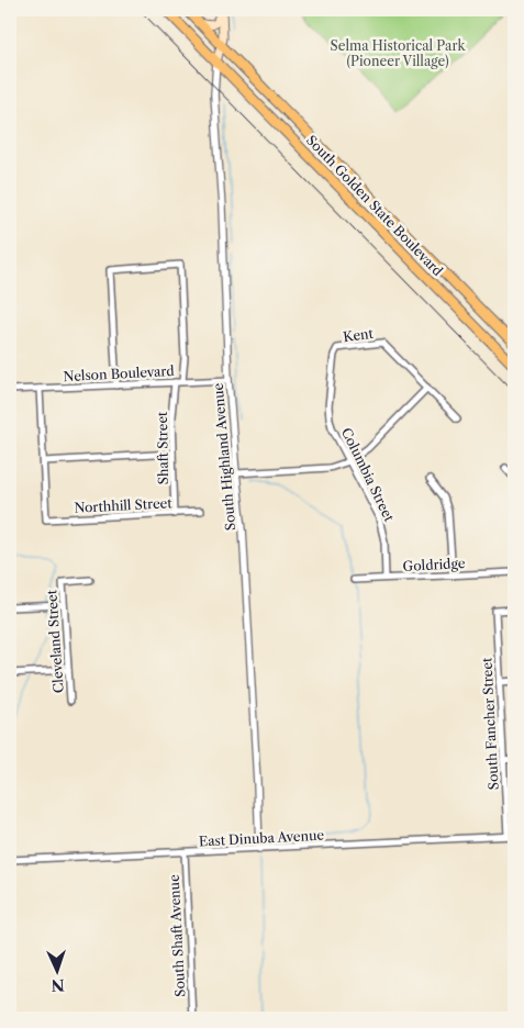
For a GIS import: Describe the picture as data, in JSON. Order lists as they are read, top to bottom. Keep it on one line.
{"streets":{"main road":["South Golden State Boulevard"],"street":["Kent","Nelson Boulevard","Shaft Street","South Highland Avenue","Columbia Street","Northhill Street","Goldridge","Cleveland Street","South Fancher Street","East Dinuba Avenue","South Shaft Avenue"]},"crossings":[["South Golden State Boulevard","South Highland Avenue"],["Kent","Columbia Street"],["Nelson Boulevard","Shaft Street"],["Nelson Boulevard","South Highland Avenue"],["Shaft Street","Northhill Street"],["South Highland Avenue","East Dinuba Avenue"],["Columbia Street","Goldridge"],["South Fancher Street","East Dinuba Avenue"],["East Dinuba Avenue","South Shaft Avenue"]],"parks":["Selma Historical Park (Pioneer Village)"],"north":"bottom"}
